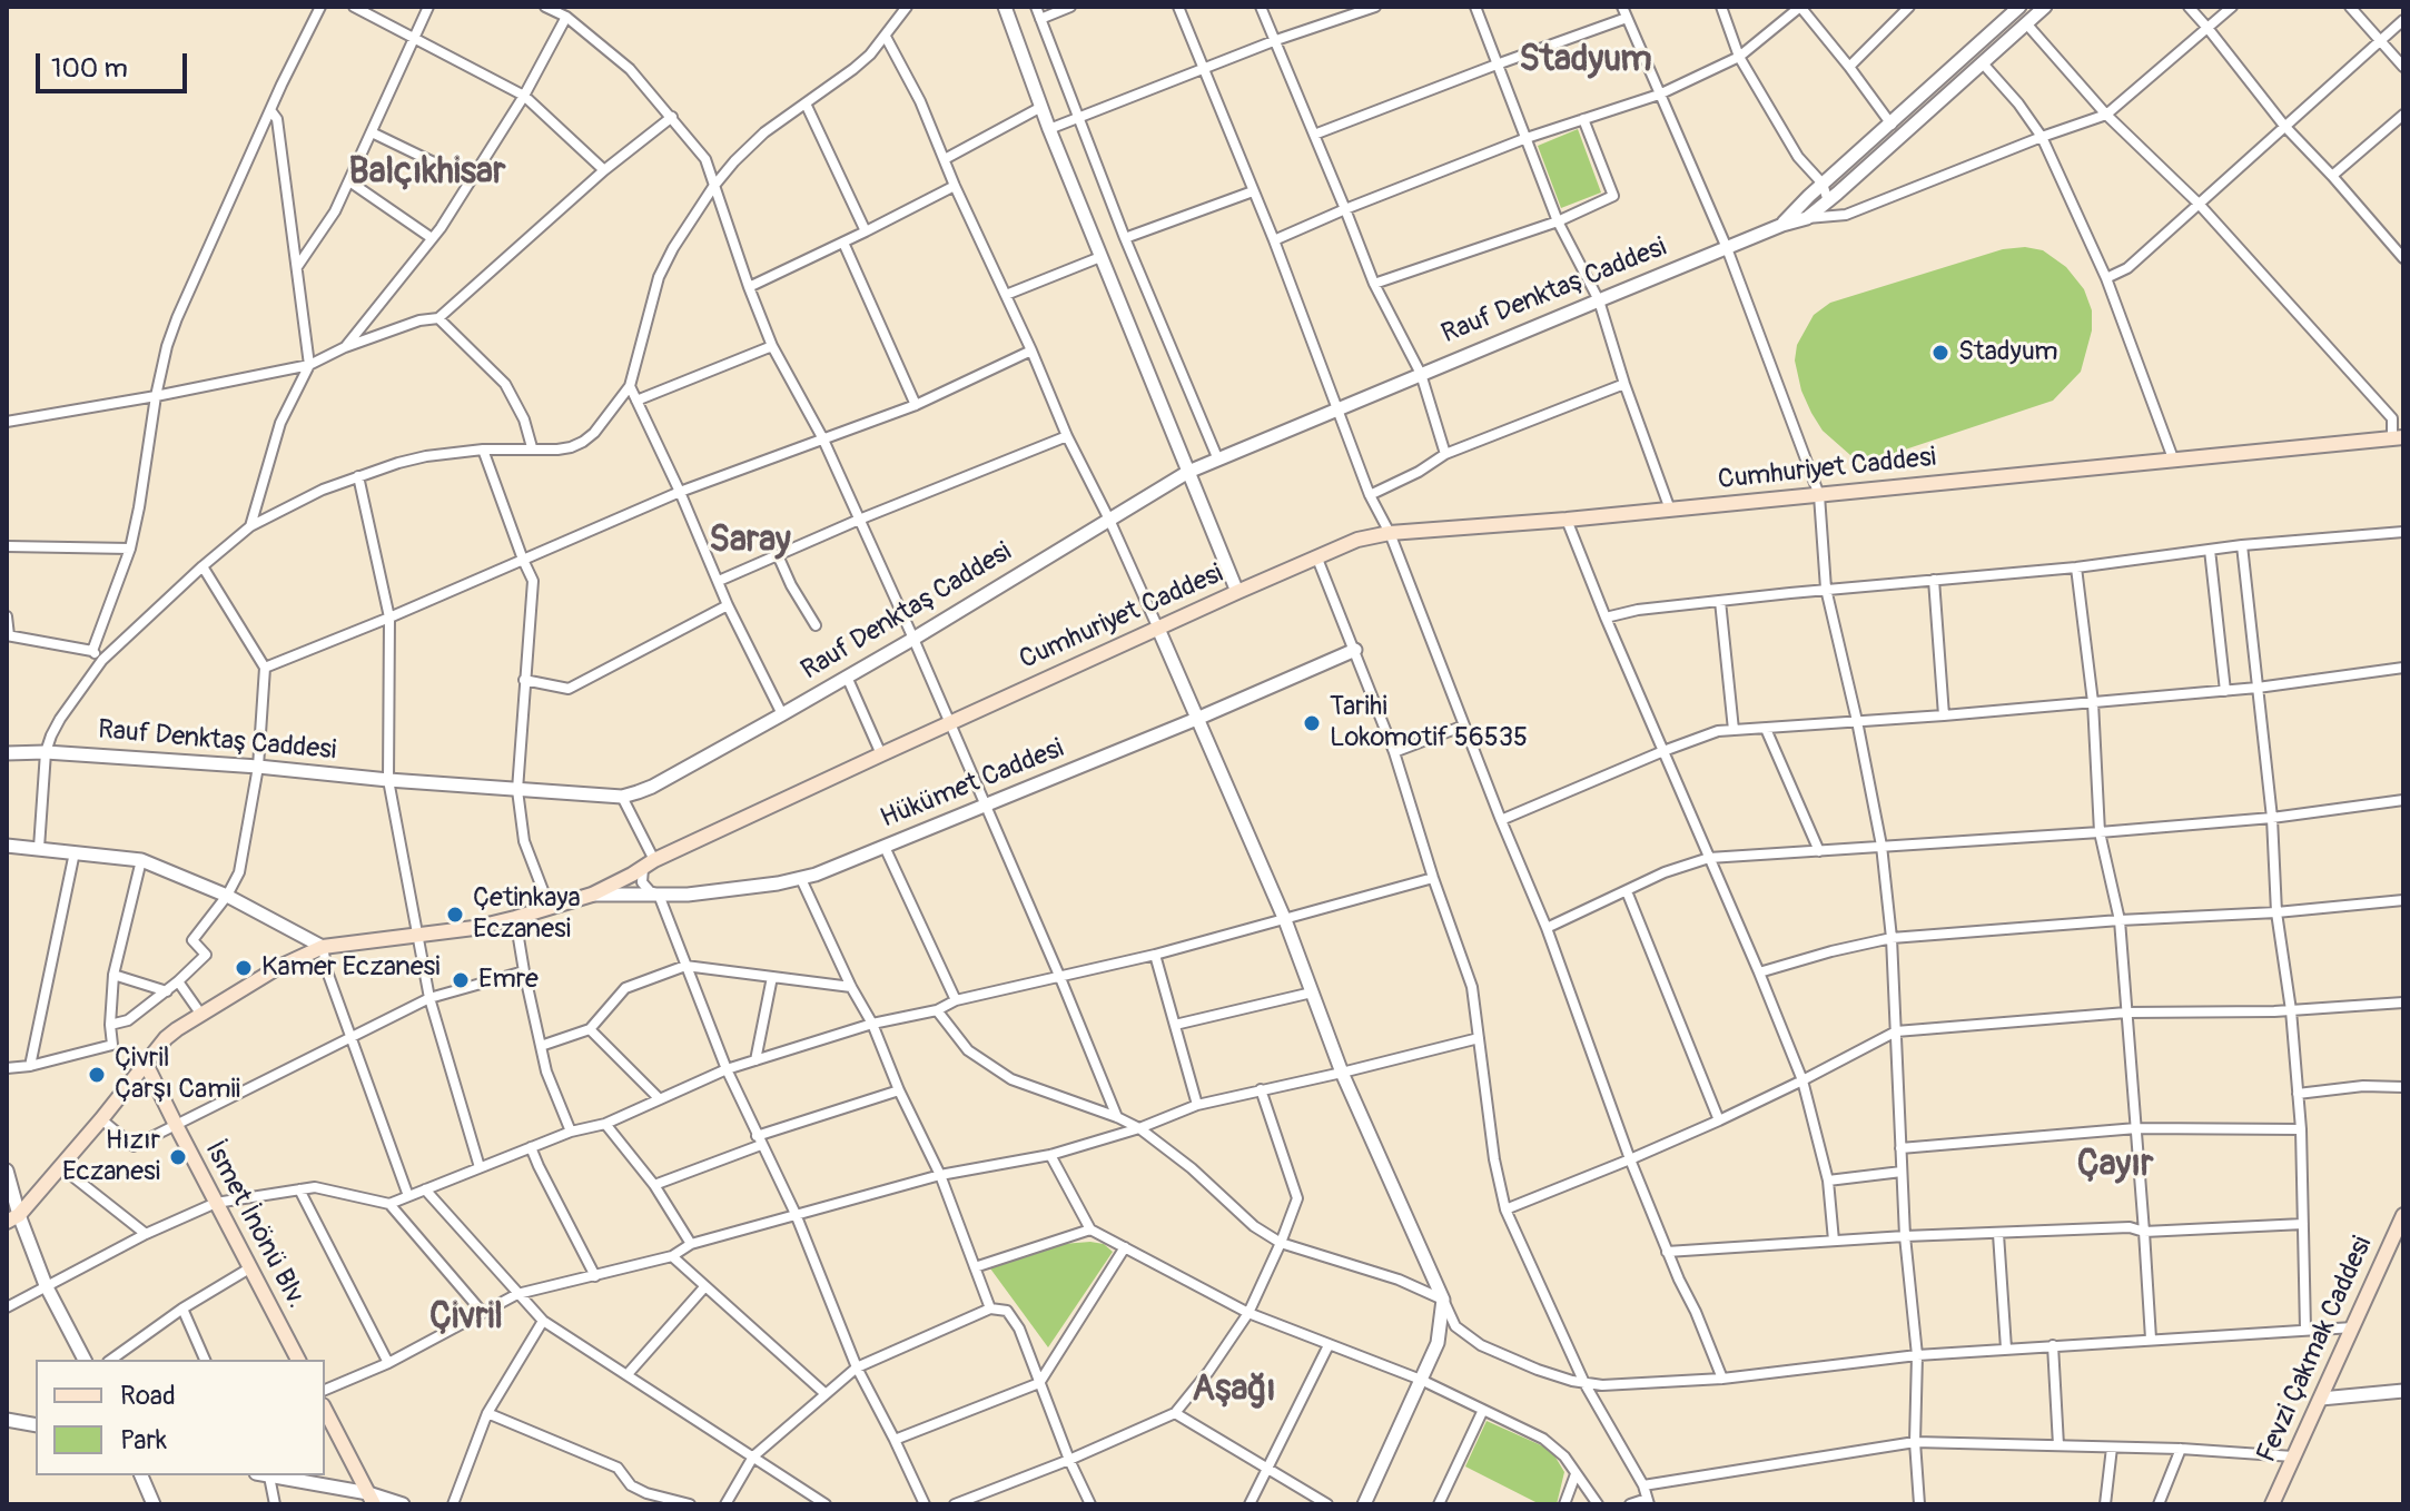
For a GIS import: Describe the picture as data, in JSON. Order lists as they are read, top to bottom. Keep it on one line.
{"streets":{"main road":["Cumhuriyet Caddesi","İsmet İnönü Blv.","Fevzi Çakmak Caddesi"],"street":["Rauf Denktaş Caddesi","Hükümet Caddesi"]},"crossings":[["Cumhuriyet Caddesi","Hükümet Caddesi"],["Cumhuriyet Caddesi","İsmet İnönü Blv."]],"districts":["Stadyum","Balçıkhisar","Saray","Çayır","Çivril","Aşağı"],"places":["Stadyum","Tarihi Lokomotif 56535","Çetinkaya Eczanesi","Kamer Eczanesi","Emre","Çivril Çarşı Camii","Hızır Eczanesi"],"legend":["Road","Park"],"scale_bar":"100 m"}
